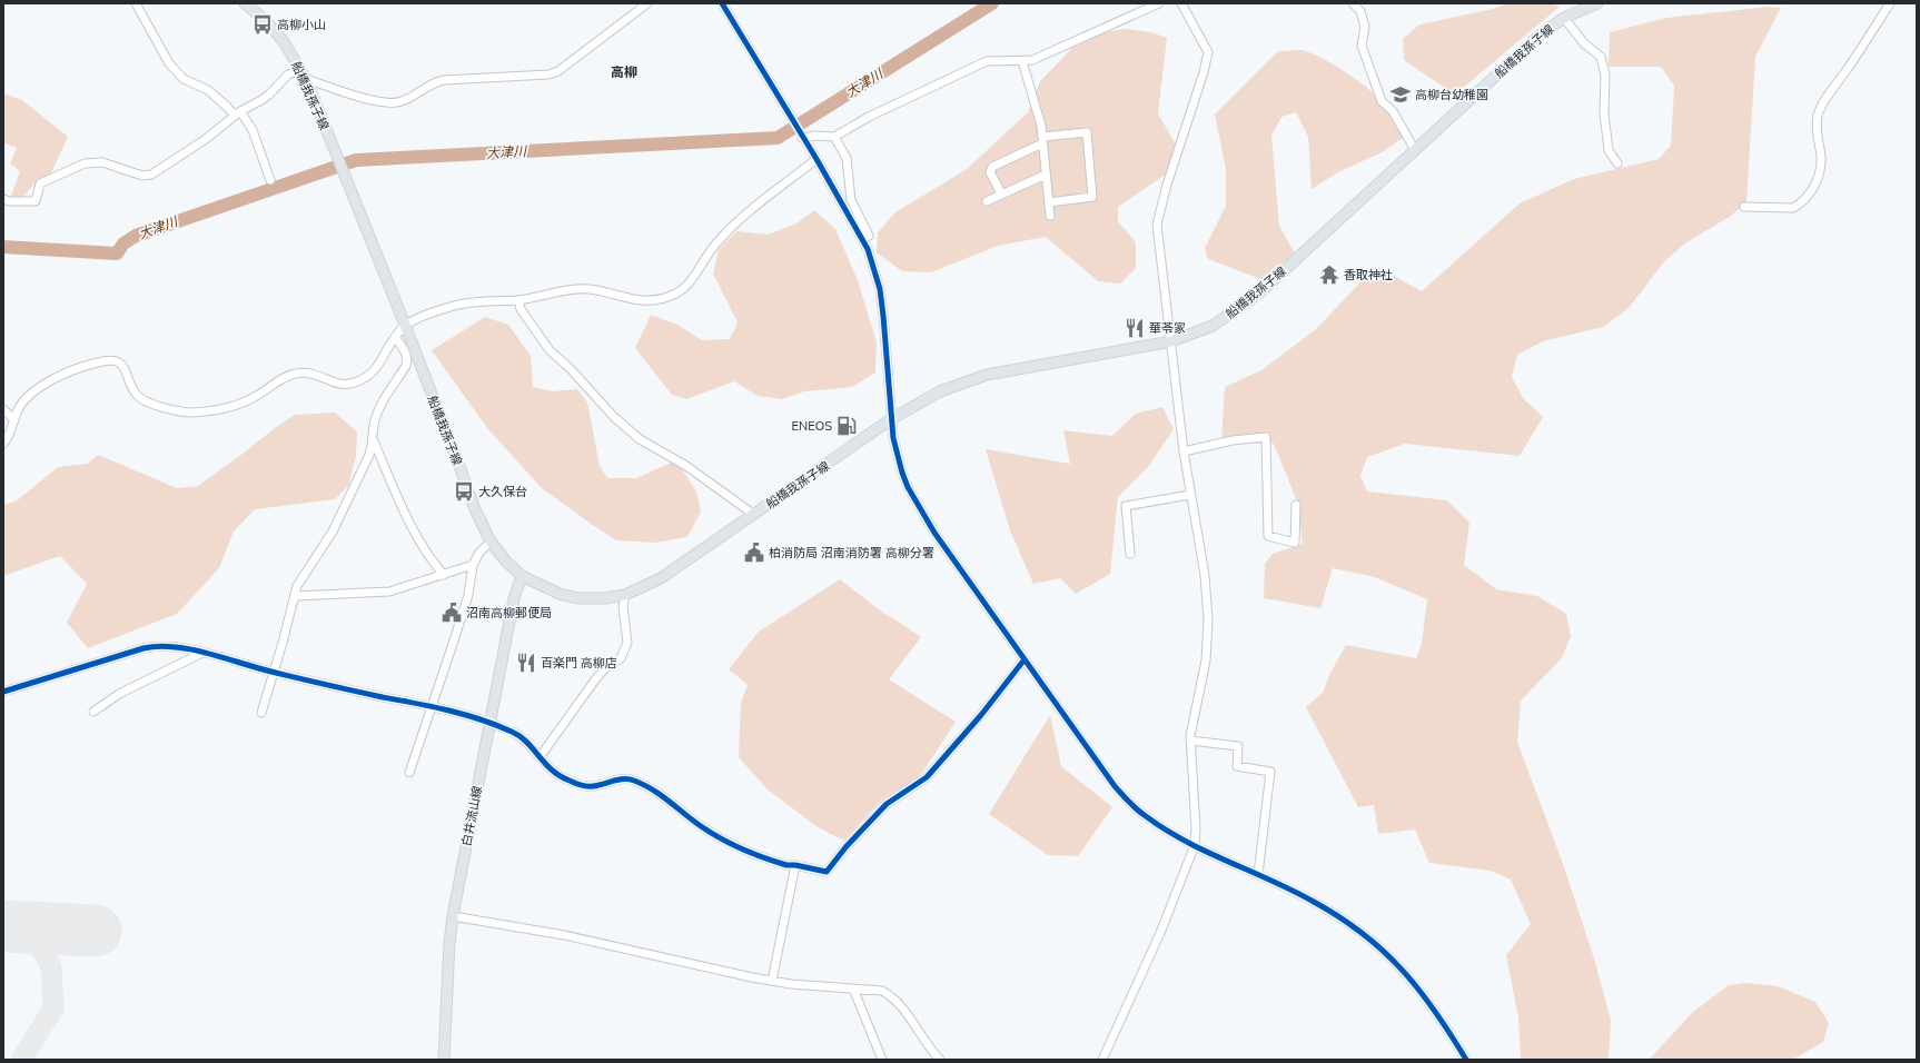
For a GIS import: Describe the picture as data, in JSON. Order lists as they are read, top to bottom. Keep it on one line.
{"streets":{"main road":["船橋我孫子線","白井流山線"]},"crossings":[["船橋我孫子線","白井流山線"]],"districts":["高柳"],"water":["大津川"],"places":{"bus stop":["高柳小山","大久保台"],"school or university":["高柳台幼稚園"],"temple":["香取神社"],"restaurant":["華苓家","百楽門 高柳店"],"fuel station":["ENEOS"],"public building":["柏消防局 沼南消防署 高柳分署","沼南高柳郵便局"]}}
